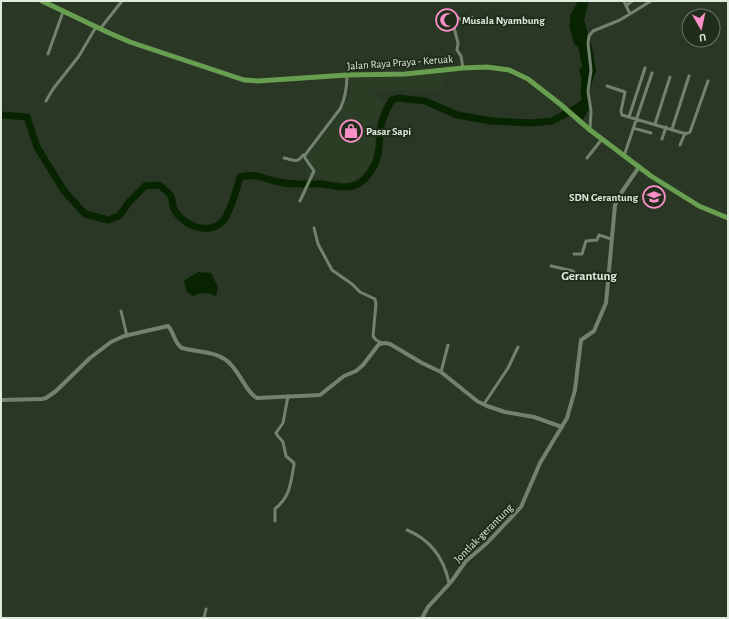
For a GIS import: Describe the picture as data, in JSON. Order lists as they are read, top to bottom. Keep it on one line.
{"streets":{"main road":["Jalan Raya Praya - Keruak"],"street":["Jontlak-gerantung"]},"crossings":[["Jalan Raya Praya - Keruak","Jontlak-gerantung"]],"districts":["Gerantung"],"places":{"mosque":["Musala Nyambung"],"shop":["Pasar Sapi"],"school or university":["SDN Gerantung"]},"north":"bottom"}
